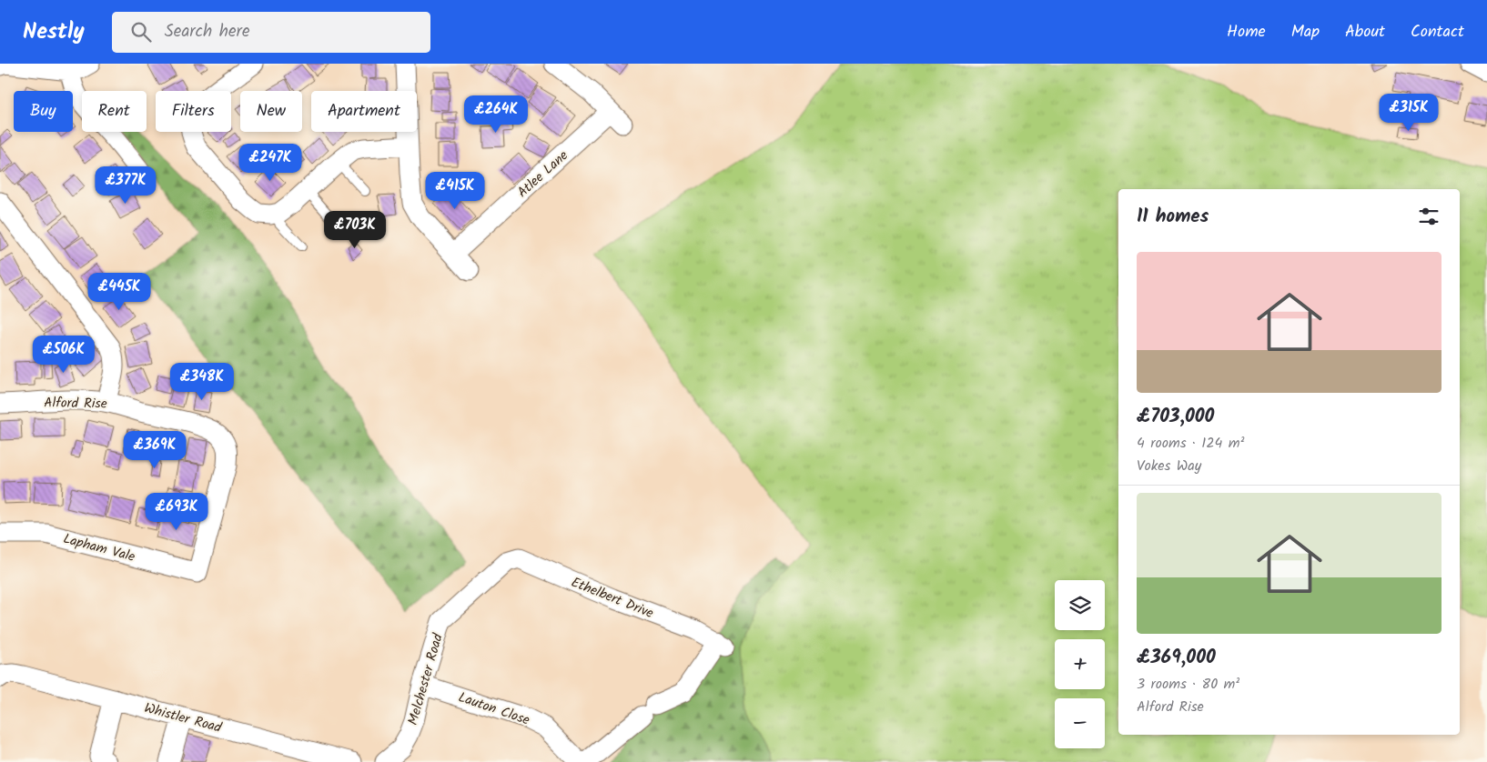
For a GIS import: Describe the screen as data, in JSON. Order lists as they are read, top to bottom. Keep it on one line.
{"streets":{"street":["Atlee Lane","Alford Rise","Lapham Vale","Ethelbert Drive","Melchester Road","Lauton Close","Whistler Road"]},"crossings":[["Alford Rise","Lapham Vale"],["Ethelbert Drive","Melchester Road"],["Melchester Road","Lauton Close"]],"page":{"header":"Nestly","search":"Search here","nav":["Home","Map","About","Contact"],"chip":["Buy","Rent","Filters","New","Apartment"],"price":["£315K","£264K","£247K","£377K","£415K","£703K","£445K","£506K","£348K","£369K","£693K"],"heading":"11 homes","list":[{"name":"£703,000","note":"4 rooms · 124 m² · Vokes Way"},{"name":"£369,000","note":"3 rooms · 80 m² · Alford Rise"}],"map_buttons":["+","−"]}}
